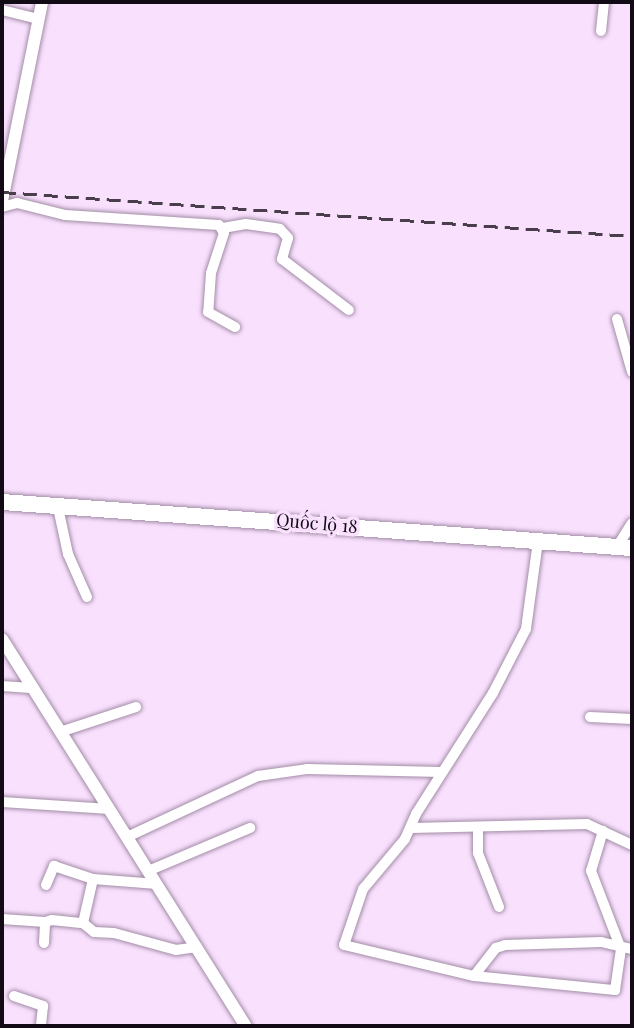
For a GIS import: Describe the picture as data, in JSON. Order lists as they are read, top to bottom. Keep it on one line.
{"streets":{"highway":["Quốc lộ 18"]}}
